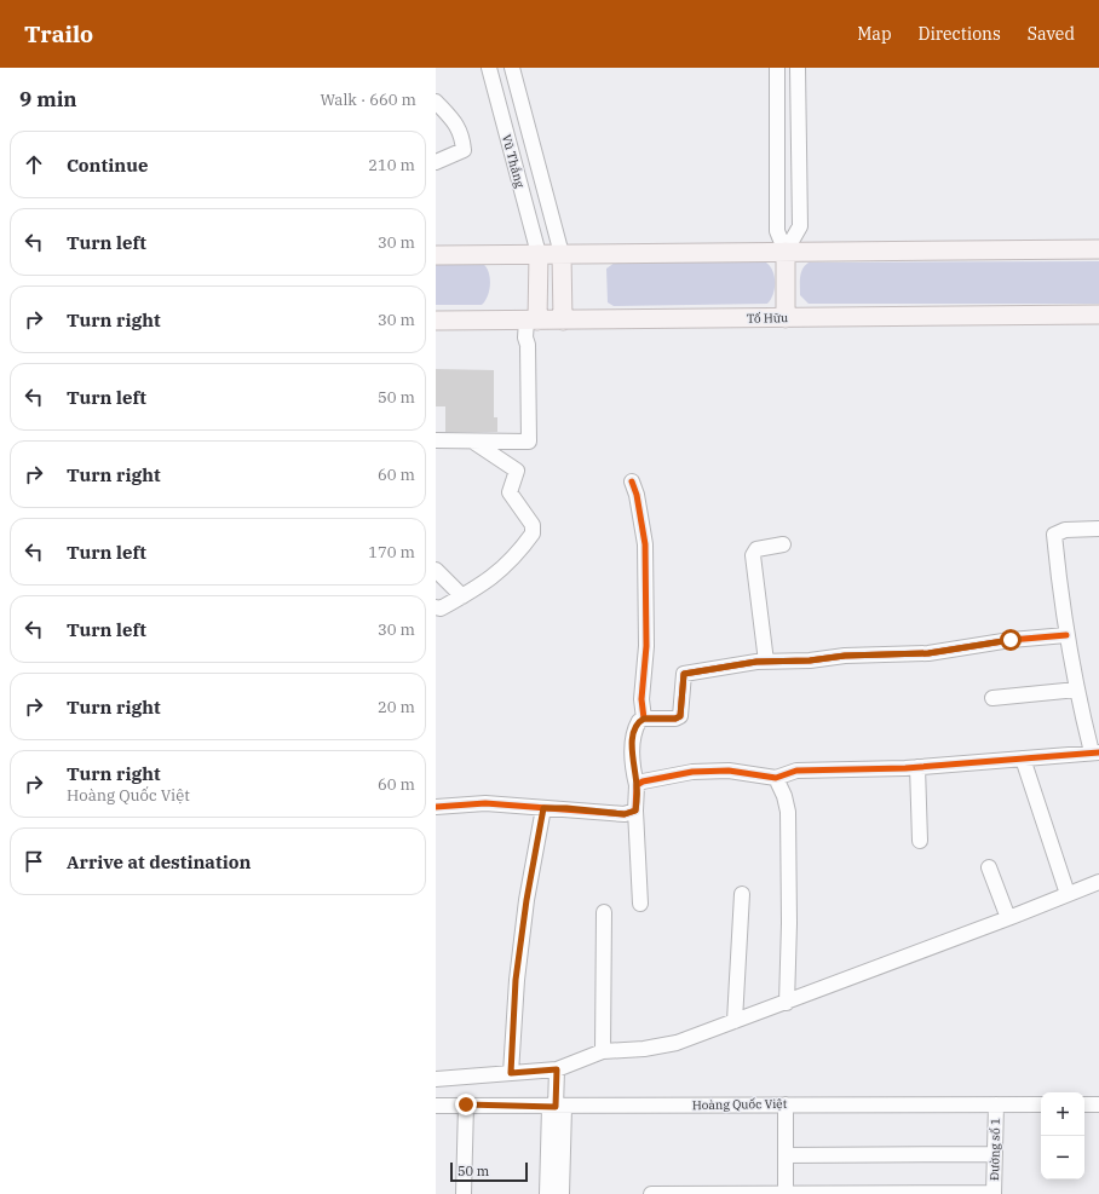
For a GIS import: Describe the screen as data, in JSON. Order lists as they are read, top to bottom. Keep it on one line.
{"streets":{"main road":["Tố Hữu"],"street":["Vũ Thắng","Hoàng Quốc Việt","Đường số 1"]},"crossings":[["Hoàng Quốc Việt","Đường số 1"]],"scale_bar":"50 m","page":{"header":"Trailo","nav":["Map","Directions","Saved"],"heading":["9 min","Walk · 660 m"],"list":[["Continue","210 m"],["Turn left","30 m"],["Turn right","30 m"],["Turn left","50 m"],["Turn right","60 m"],["Turn left","170 m"],["Turn left","30 m"],["Turn right","20 m"],["Turn right","Hoàng Quốc Việt","60 m"],"Arrive at destination"],"map_buttons":["+","−"],"scale":"50 m"}}
